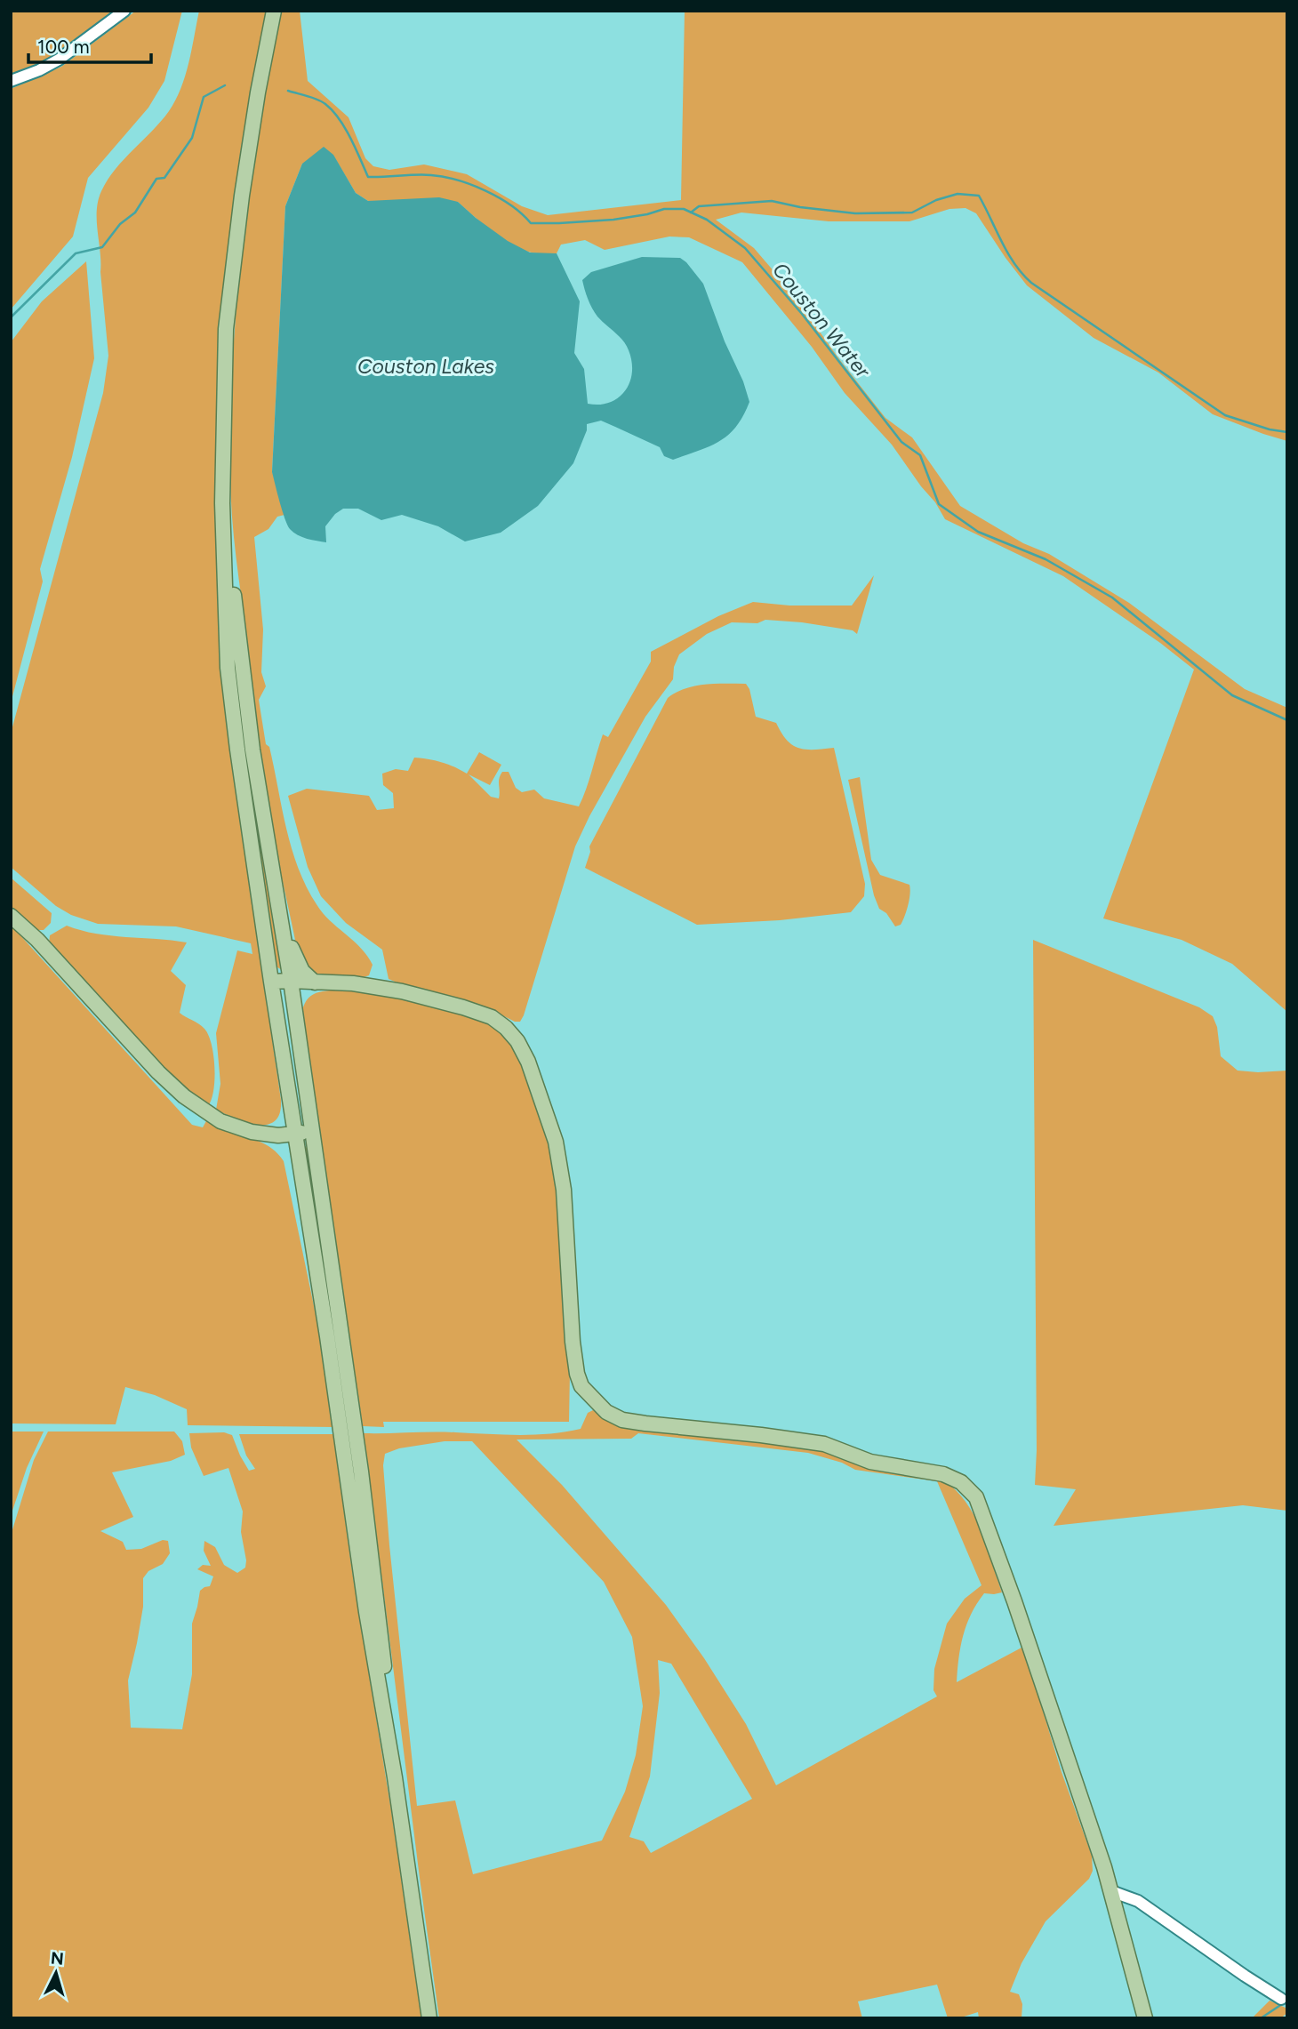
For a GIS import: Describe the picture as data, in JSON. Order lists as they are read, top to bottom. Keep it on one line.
{"water":["Couston Water","Couston Lakes"],"scale_bar":"100 m","north":"top"}
